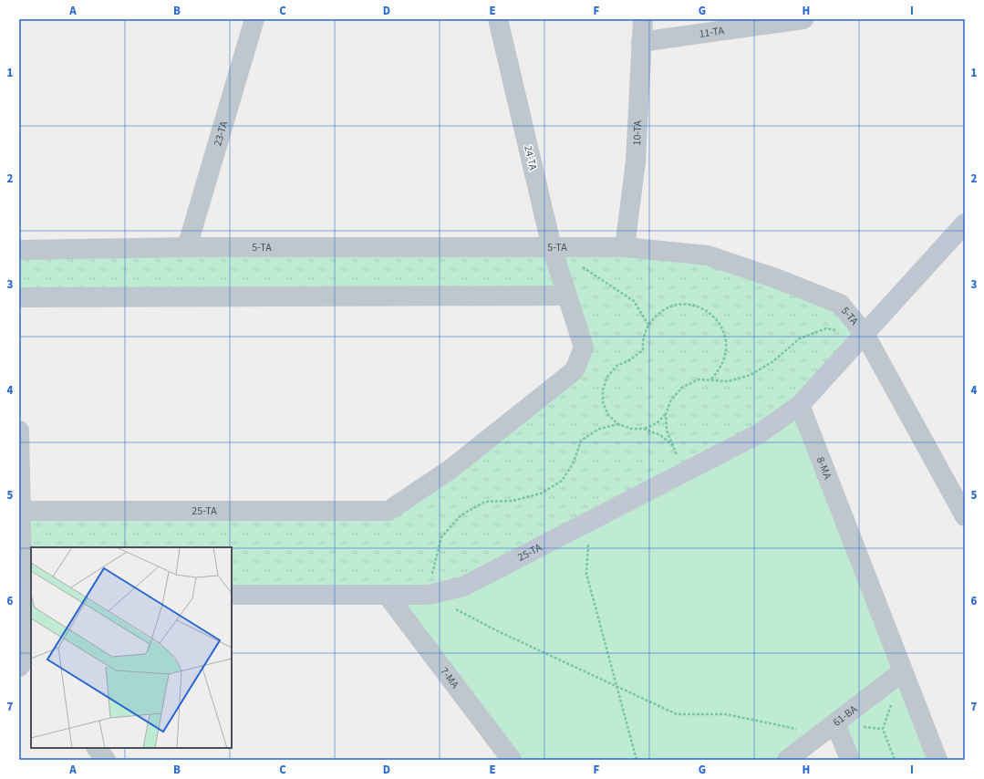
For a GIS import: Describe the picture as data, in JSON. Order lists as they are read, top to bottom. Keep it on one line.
{"streets":{"street":["11-ТА","23-ТА","10-ТА","24-ТА","5-ТА","8-МА","25-ТА","7-МА","61-ВА"]},"crossings":[["11-ТА","10-ТА"],["23-ТА","5-ТА"],["10-ТА","5-ТА"],["24-ТА","5-ТА"],["24-ТА","25-ТА"],["8-МА","25-ТА"],["8-МА","61-ВА"],["25-ТА","7-МА"]],"grid":{"columns":["A","B","C","D","E","F","G","H","I"],"rows":["1","2","3","4","5","6","7"]}}
